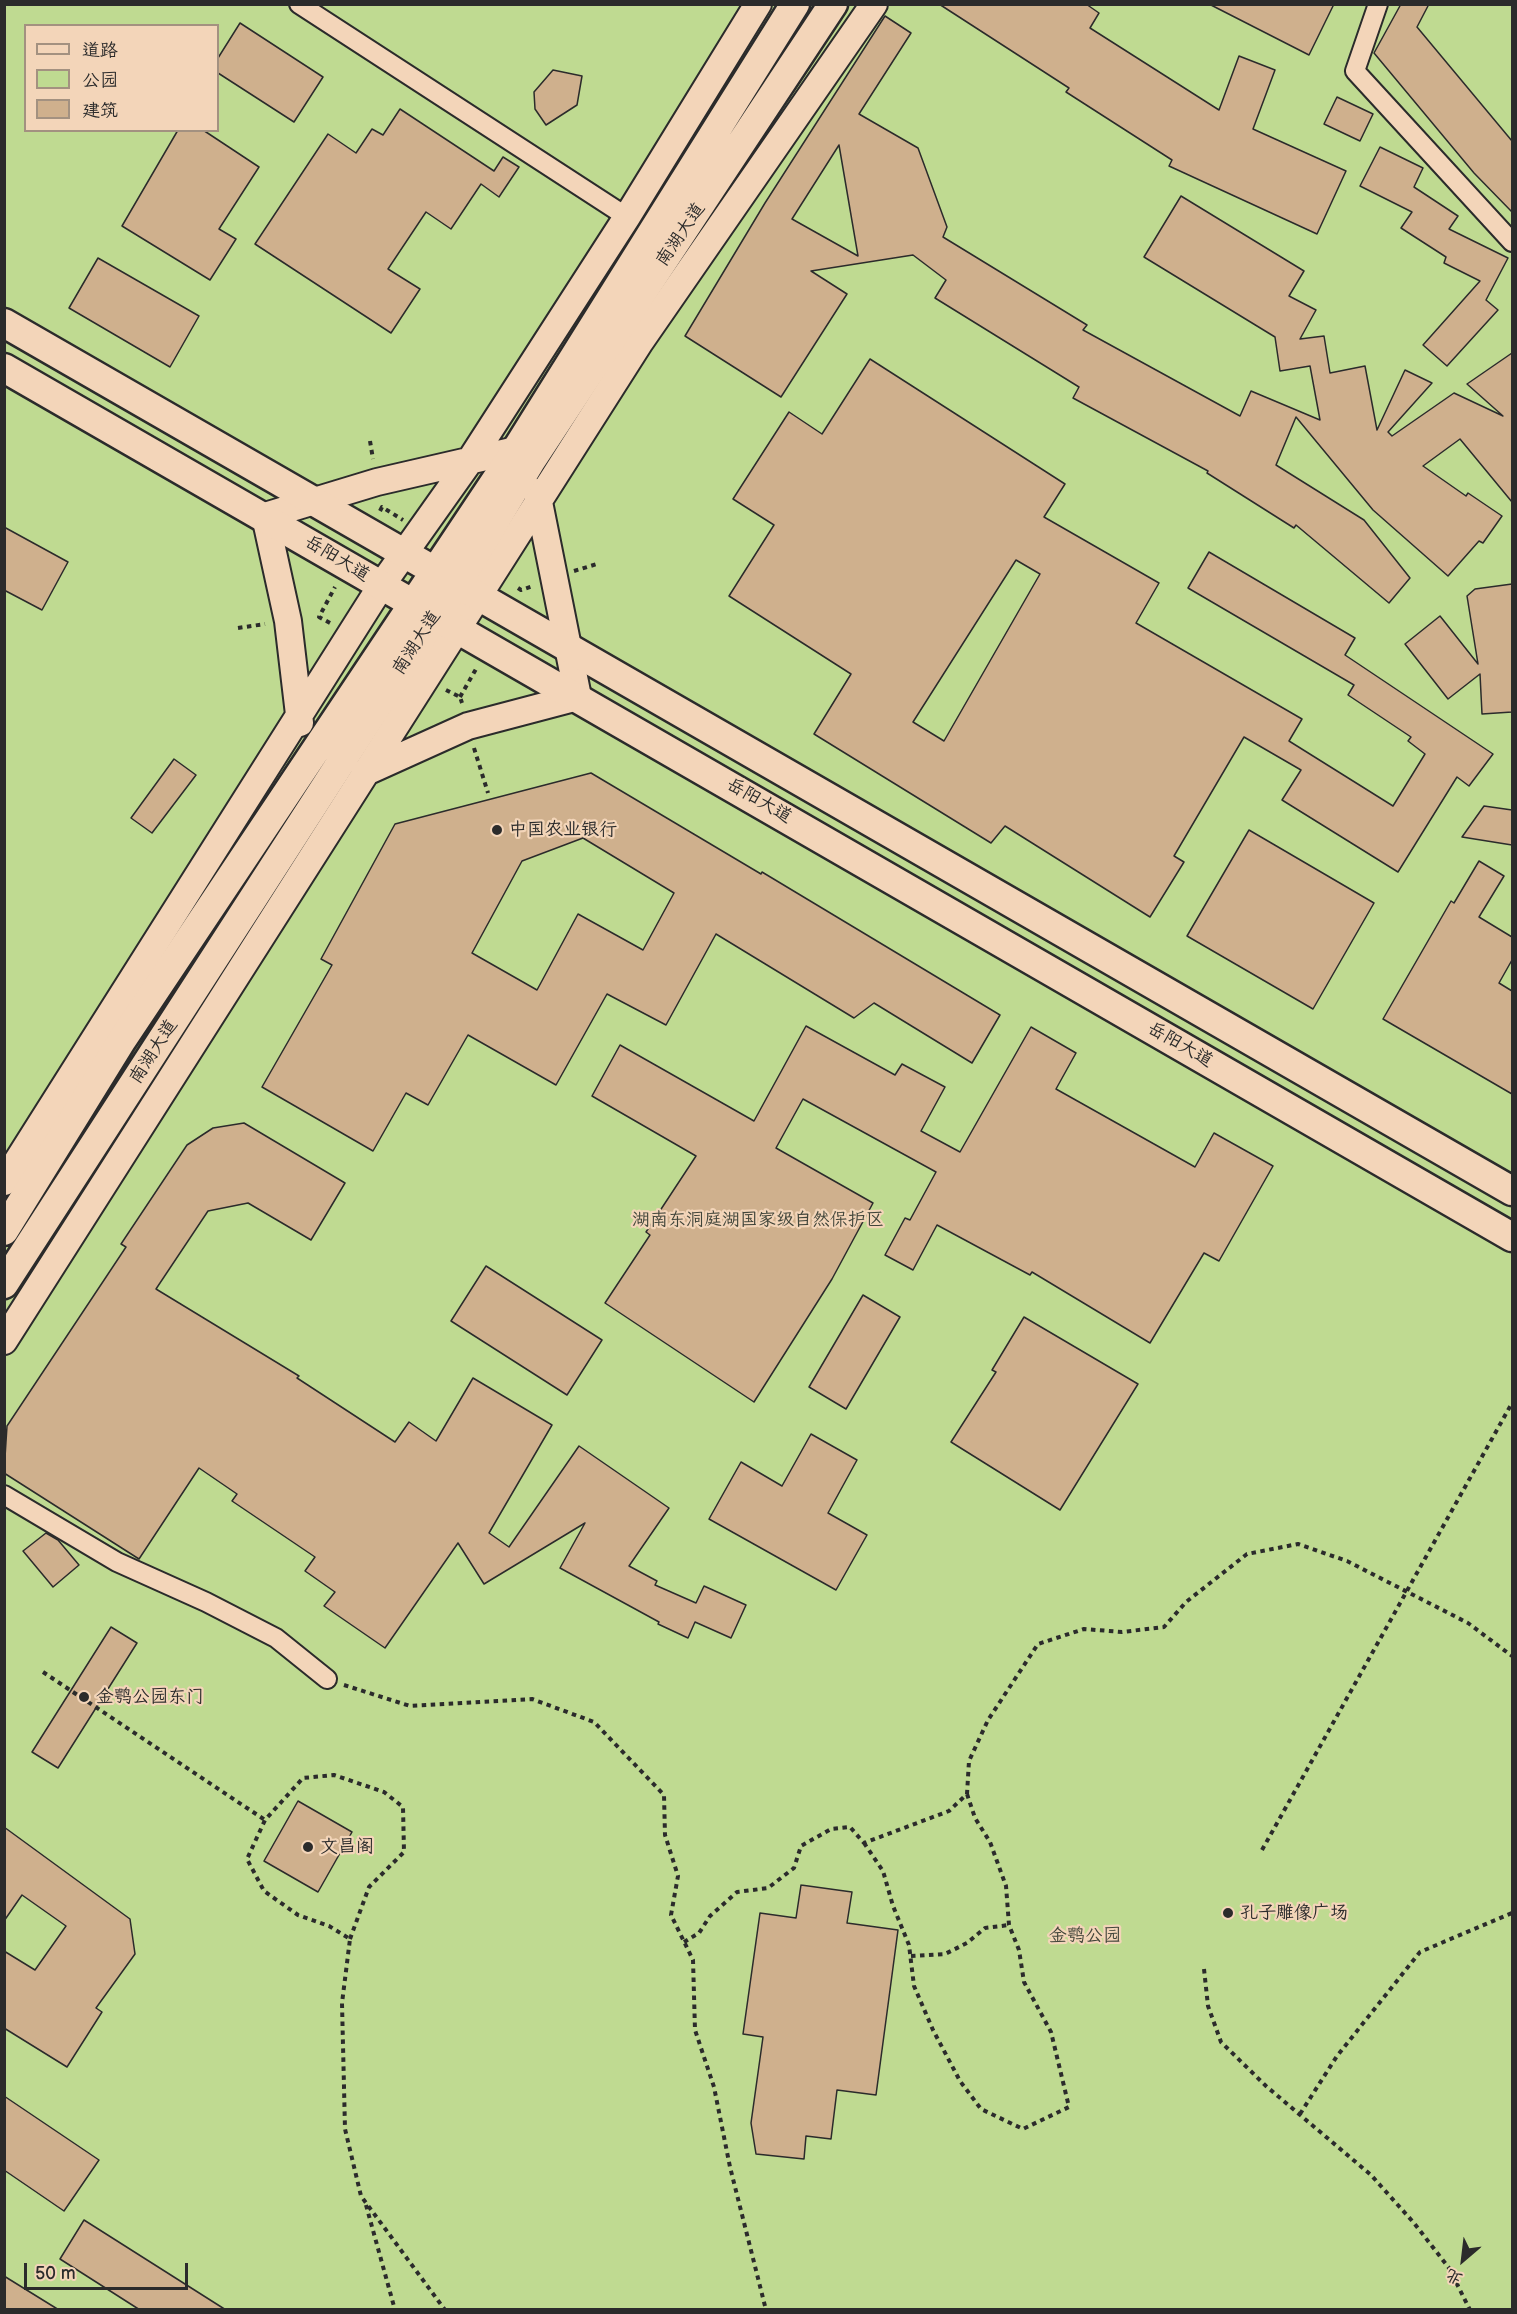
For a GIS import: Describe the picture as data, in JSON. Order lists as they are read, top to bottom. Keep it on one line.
{"streets":{"main road":["南湖大道","岳阳大道"]},"crossings":[["南湖大道","岳阳大道"]],"parks":["湖南东洞庭湖国家级自然保护区","金鹗公园"],"places":["中国农业银行","金鹗公园东门","文昌阁","孔子雕像广场"],"legend":["道路","公园","建筑"],"scale_bar":"50 m","north":"bottom left"}
